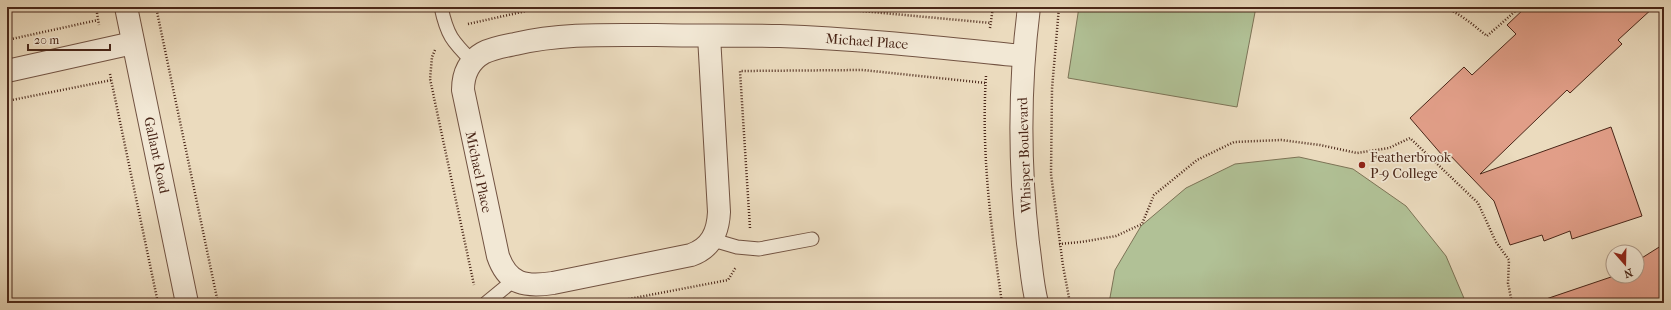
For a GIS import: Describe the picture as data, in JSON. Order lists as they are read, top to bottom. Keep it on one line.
{"streets":{"street":["Michael Place","Gallant Road","Whisper Boulevard"]},"crossings":[["Michael Place","Whisper Boulevard"]],"places":["Featherbrook P-9 College"],"scale_bar":"20 m","north":"bottom"}
